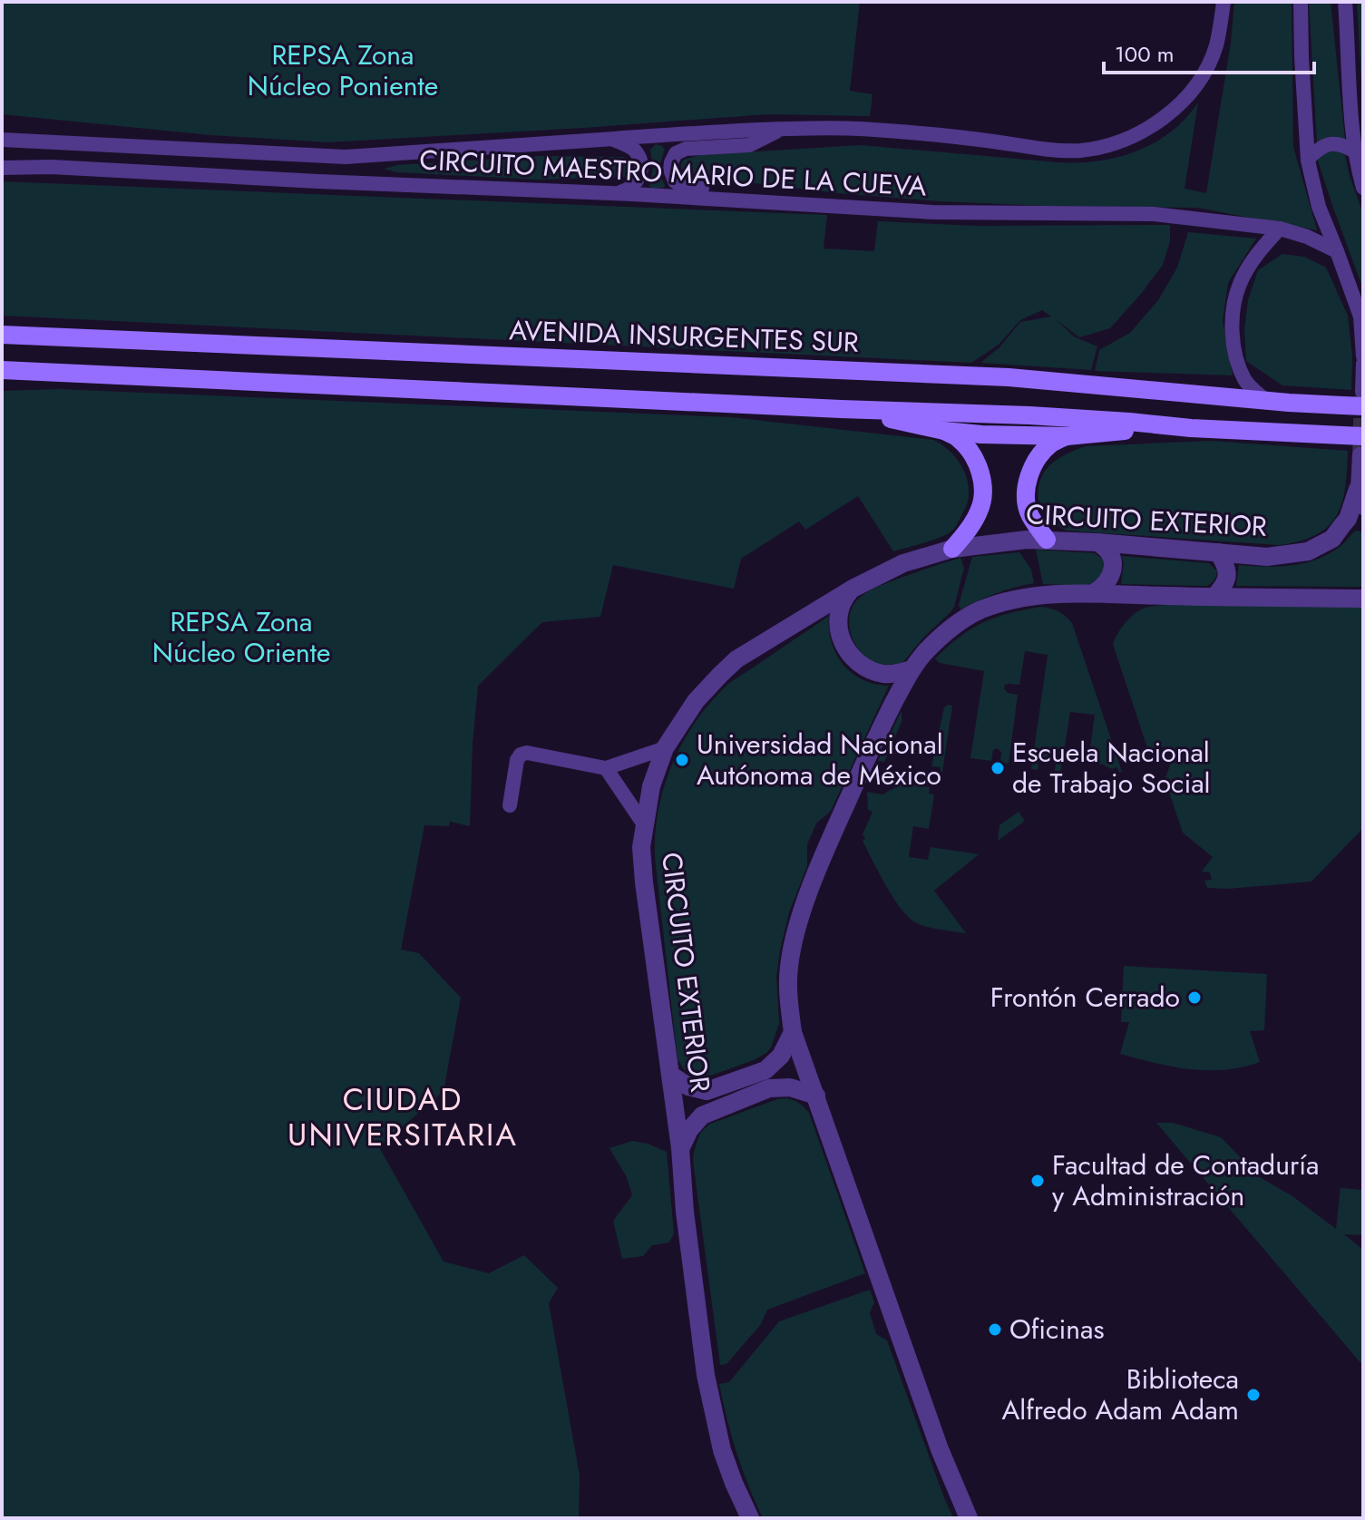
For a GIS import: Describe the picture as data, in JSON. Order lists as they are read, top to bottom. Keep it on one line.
{"streets":{"main road":["AVENIDA INSURGENTES SUR"],"street":["CIRCUITO MAESTRO MARIO DE LA CUEVA","CIRCUITO EXTERIOR"]},"districts":["CIUDAD UNIVERSITARIA"],"parks":["REPSA Zona Núcleo Poniente","REPSA Zona Núcleo Oriente"],"places":["Universidad Nacional Autónoma de México","Escuela Nacional de Trabajo Social","Frontón Cerrado","Facultad de Contaduría y Administración","Oficinas","Biblioteca Alfredo Adam Adam"],"scale_bar":"100 m"}
